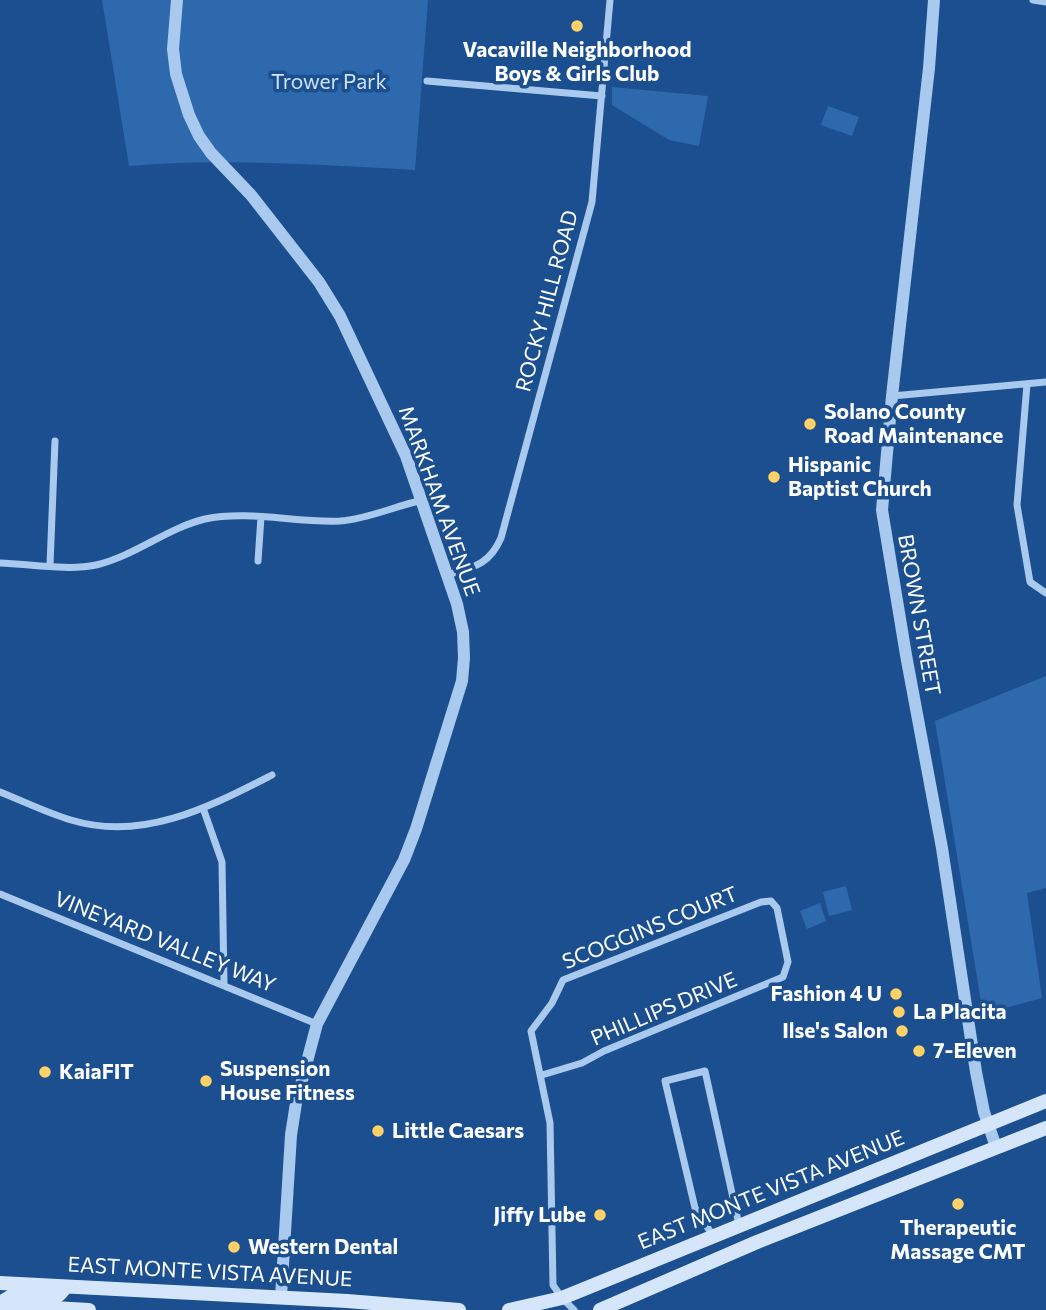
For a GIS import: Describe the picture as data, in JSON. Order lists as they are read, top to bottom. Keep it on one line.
{"streets":{"main road":["EAST MONTE VISTA AVENUE"],"street":["ROCKY HILL ROAD","MARKHAM AVENUE","BROWN STREET","SCOGGINS COURT","VINEYARD VALLEY WAY","PHILLIPS DRIVE"]},"crossings":[["ROCKY HILL ROAD","MARKHAM AVENUE"],["MARKHAM AVENUE","VINEYARD VALLEY WAY"],["MARKHAM AVENUE","EAST MONTE VISTA AVENUE"],["BROWN STREET","EAST MONTE VISTA AVENUE"],["SCOGGINS COURT","PHILLIPS DRIVE"],["SCOGGINS COURT","EAST MONTE VISTA AVENUE"]],"parks":["Trower Park"],"places":["Vacaville Neighborhood Boys & Girls Club","Solano County Road Maintenance","Hispanic Baptist Church","Fashion 4 U","La Placita","Ilse's Salon","7-Eleven","KaiaFIT","Suspension House Fitness","Little Caesars","Therapeutic Massage CMT","Jiffy Lube","Western Dental"]}
